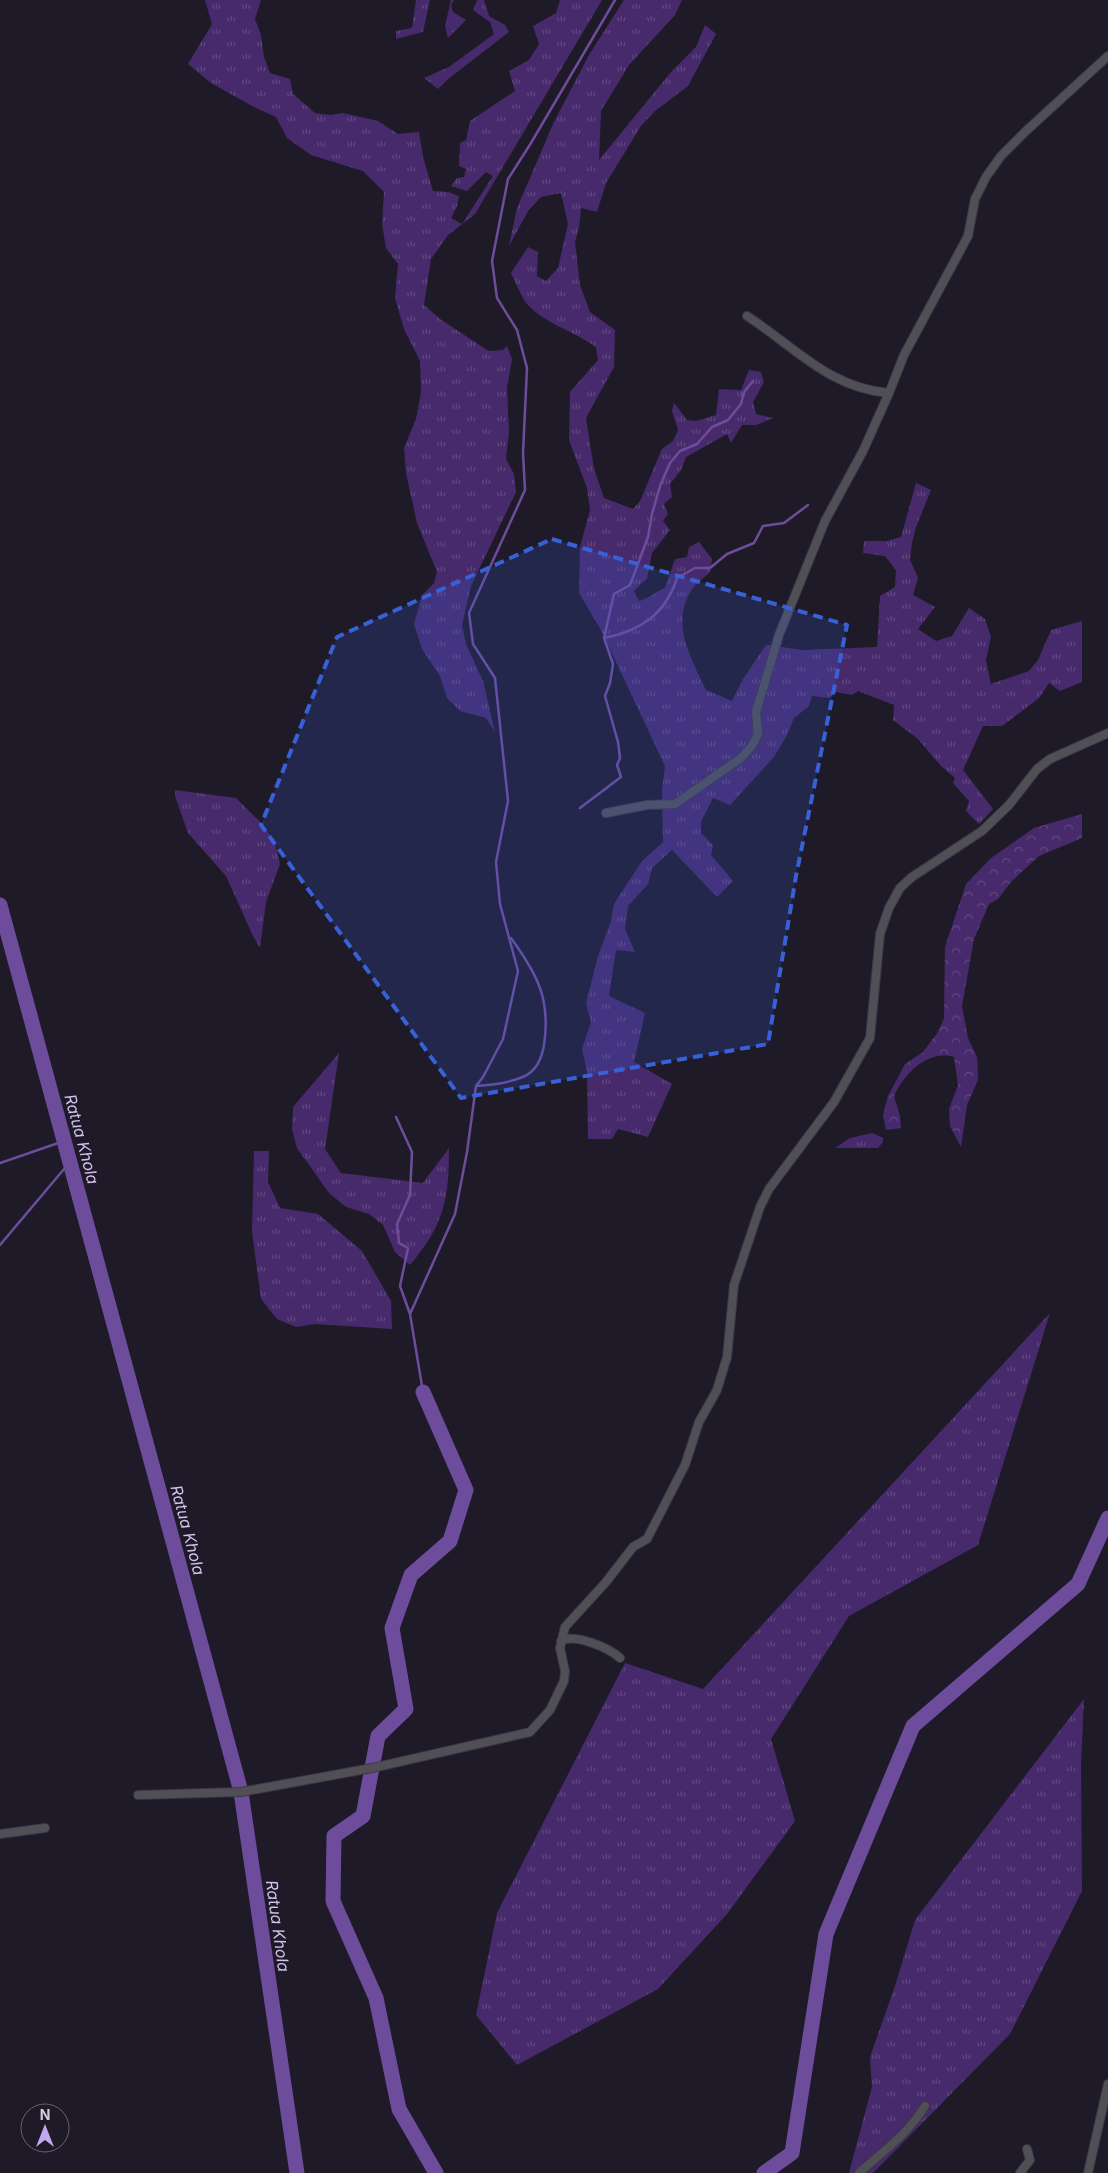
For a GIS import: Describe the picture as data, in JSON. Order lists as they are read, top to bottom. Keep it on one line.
{"water":["Ratua Khola"],"north":"top"}
